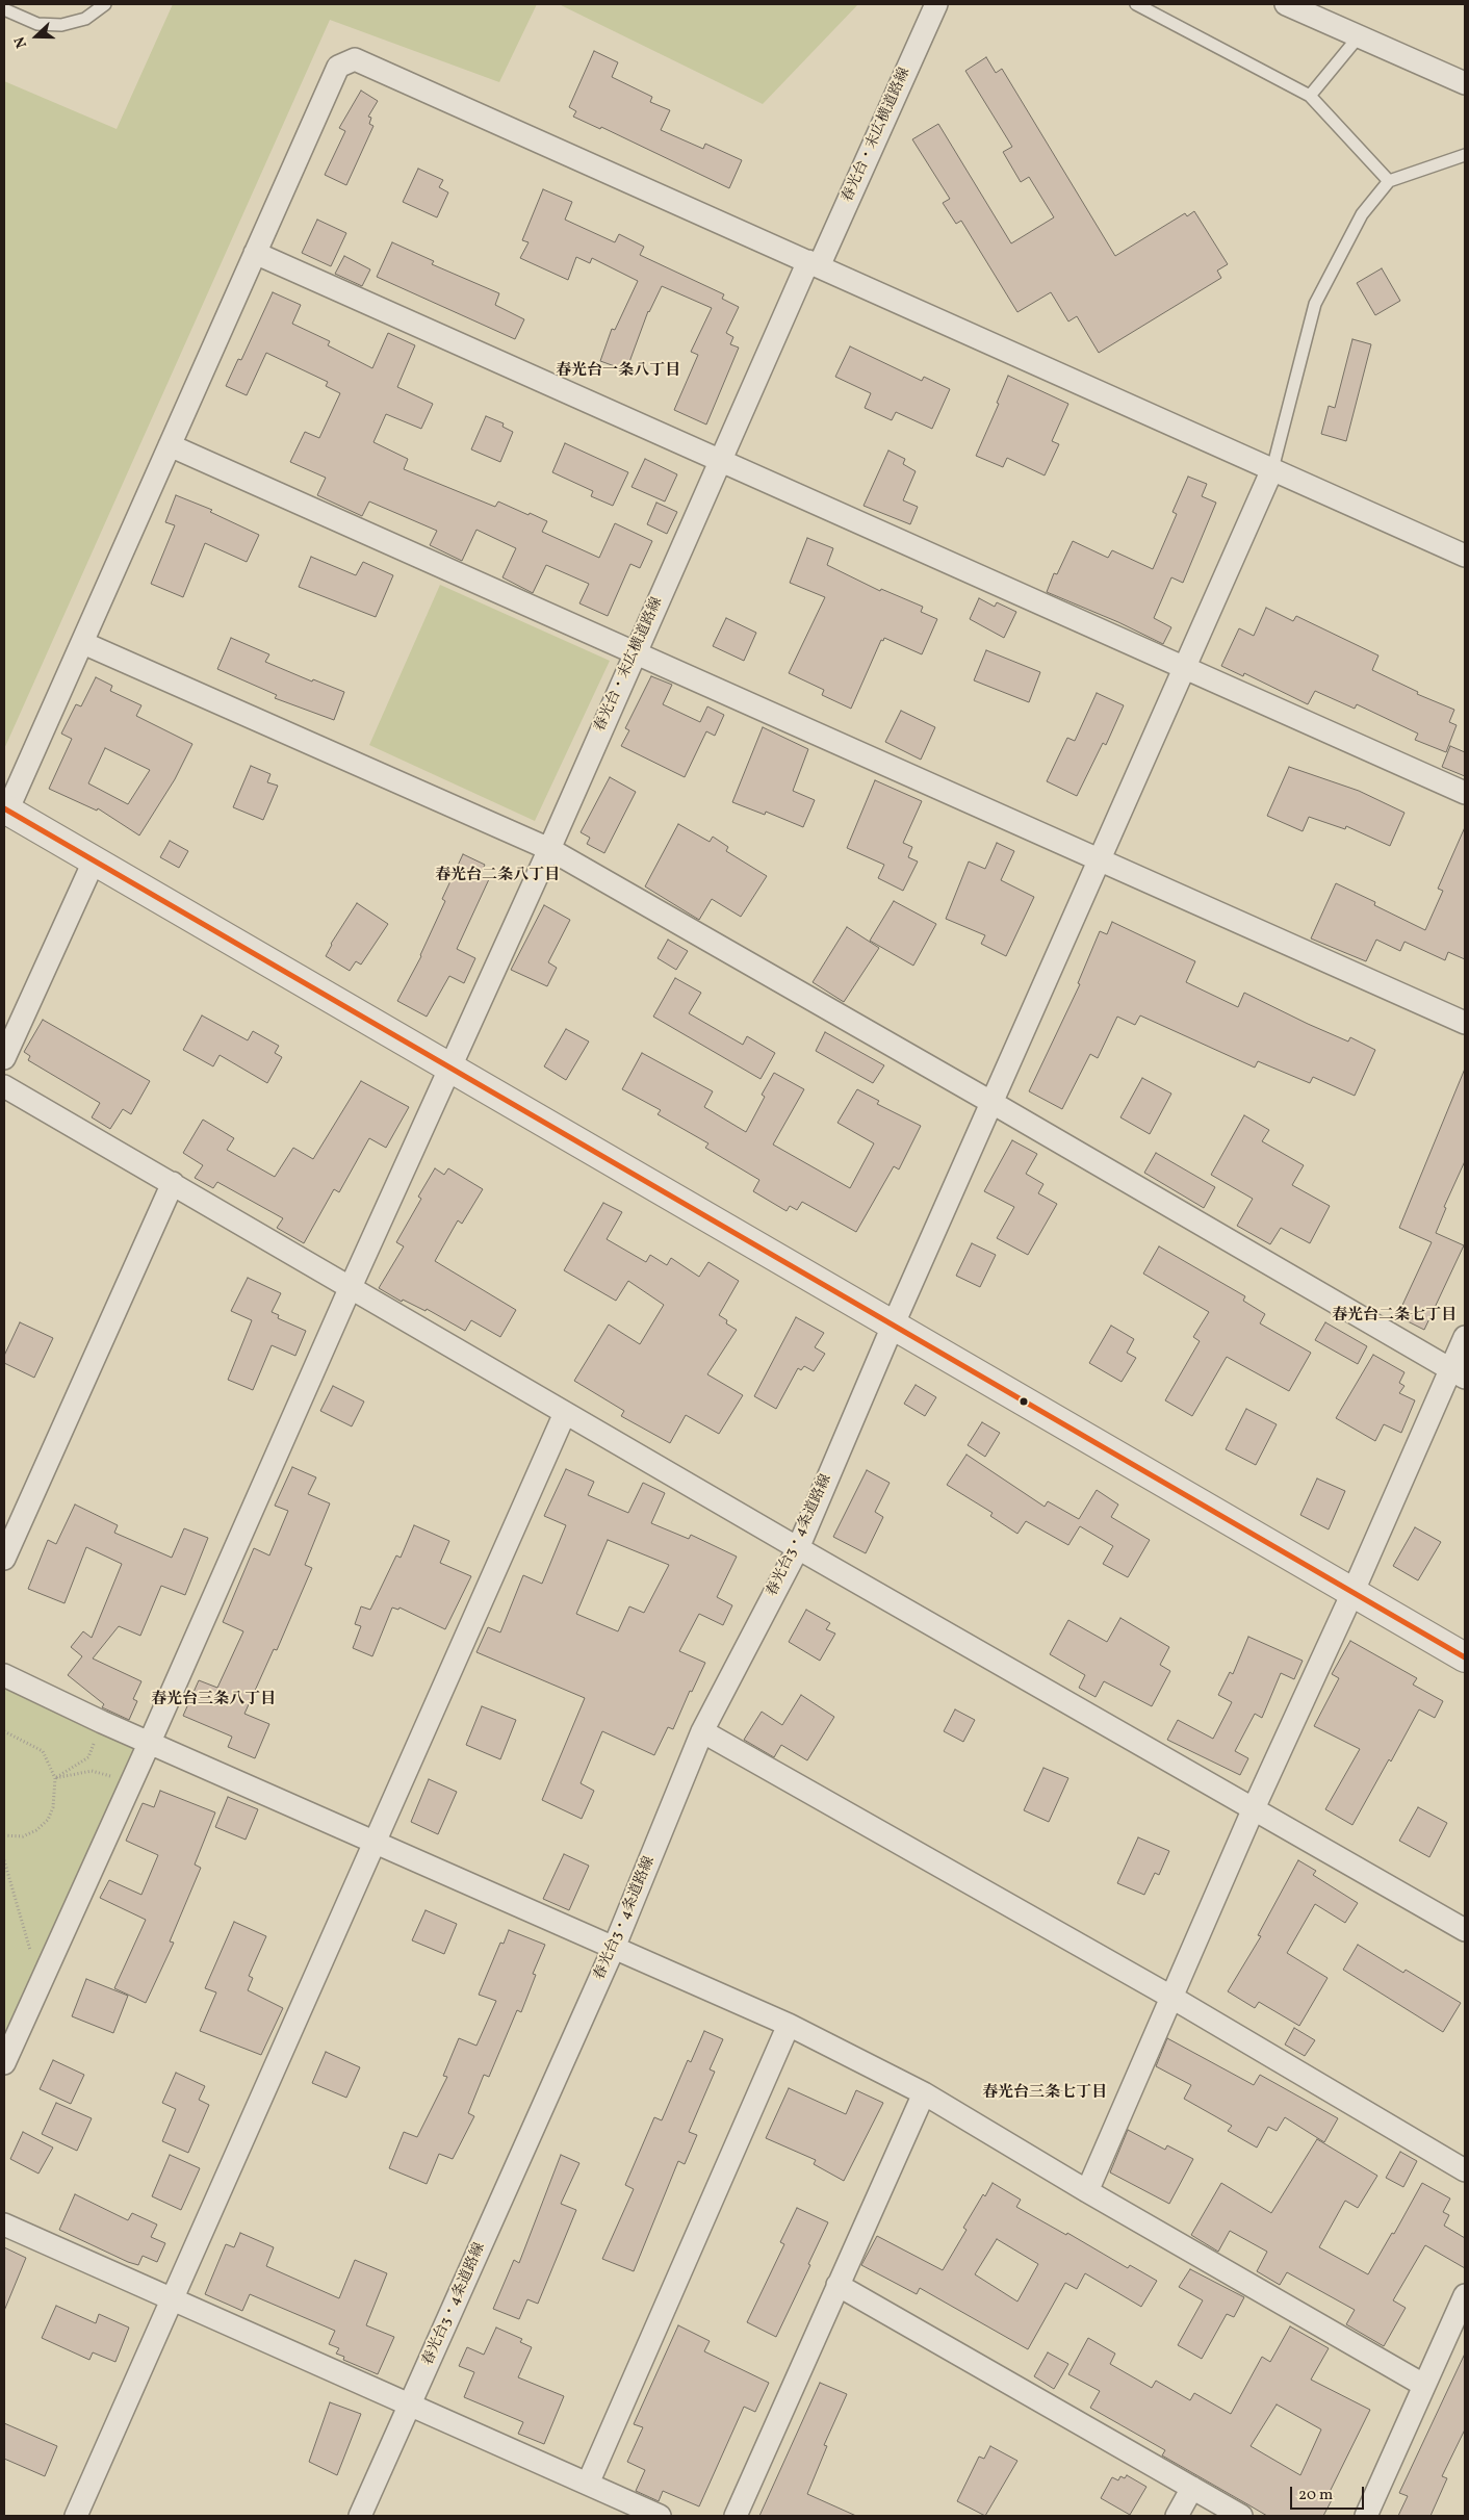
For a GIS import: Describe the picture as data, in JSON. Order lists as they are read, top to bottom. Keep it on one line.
{"streets":{"street":["春光台・末広横道路線","春光台3・4条道路線"]},"districts":["春光台一条八丁目","春光台二条八丁目","春光台二条七丁目","春光台三条八丁目","春光台三条七丁目"],"scale_bar":"20 m","north":"left"}
